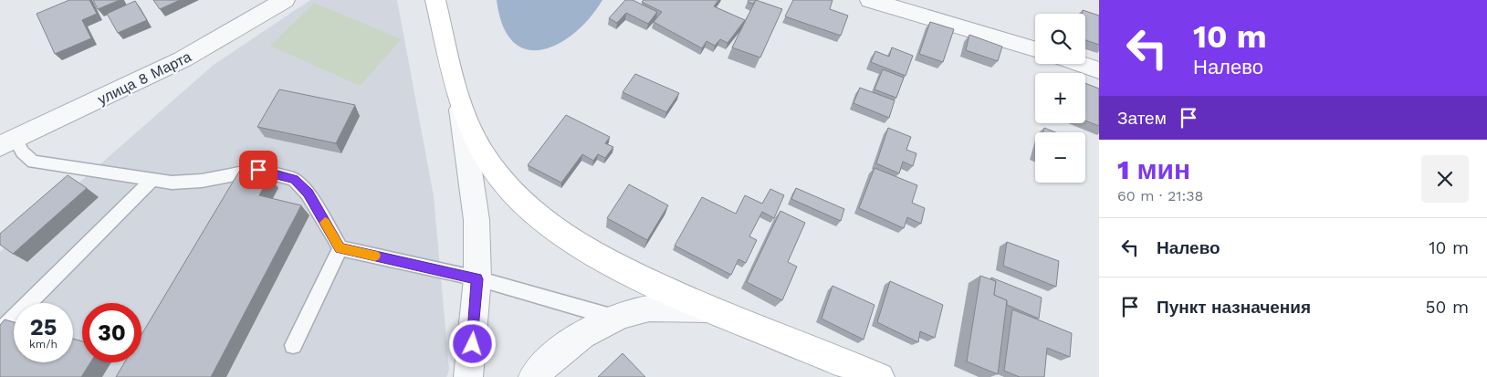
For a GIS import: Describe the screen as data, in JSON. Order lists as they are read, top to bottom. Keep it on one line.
{"streets":{"street":["улица 8 Марта"]},"page":{"turn":["10 m","Налево"],"map_buttons":["+","−"],"then":"Затем","heading":["1 мин","60 m · 21:38"],"list":[{"name":"Налево","value":"10 m"},{"name":"Пункт назначения","value":"50 m"}],"speed":"25 km/h","limit":"30"}}
